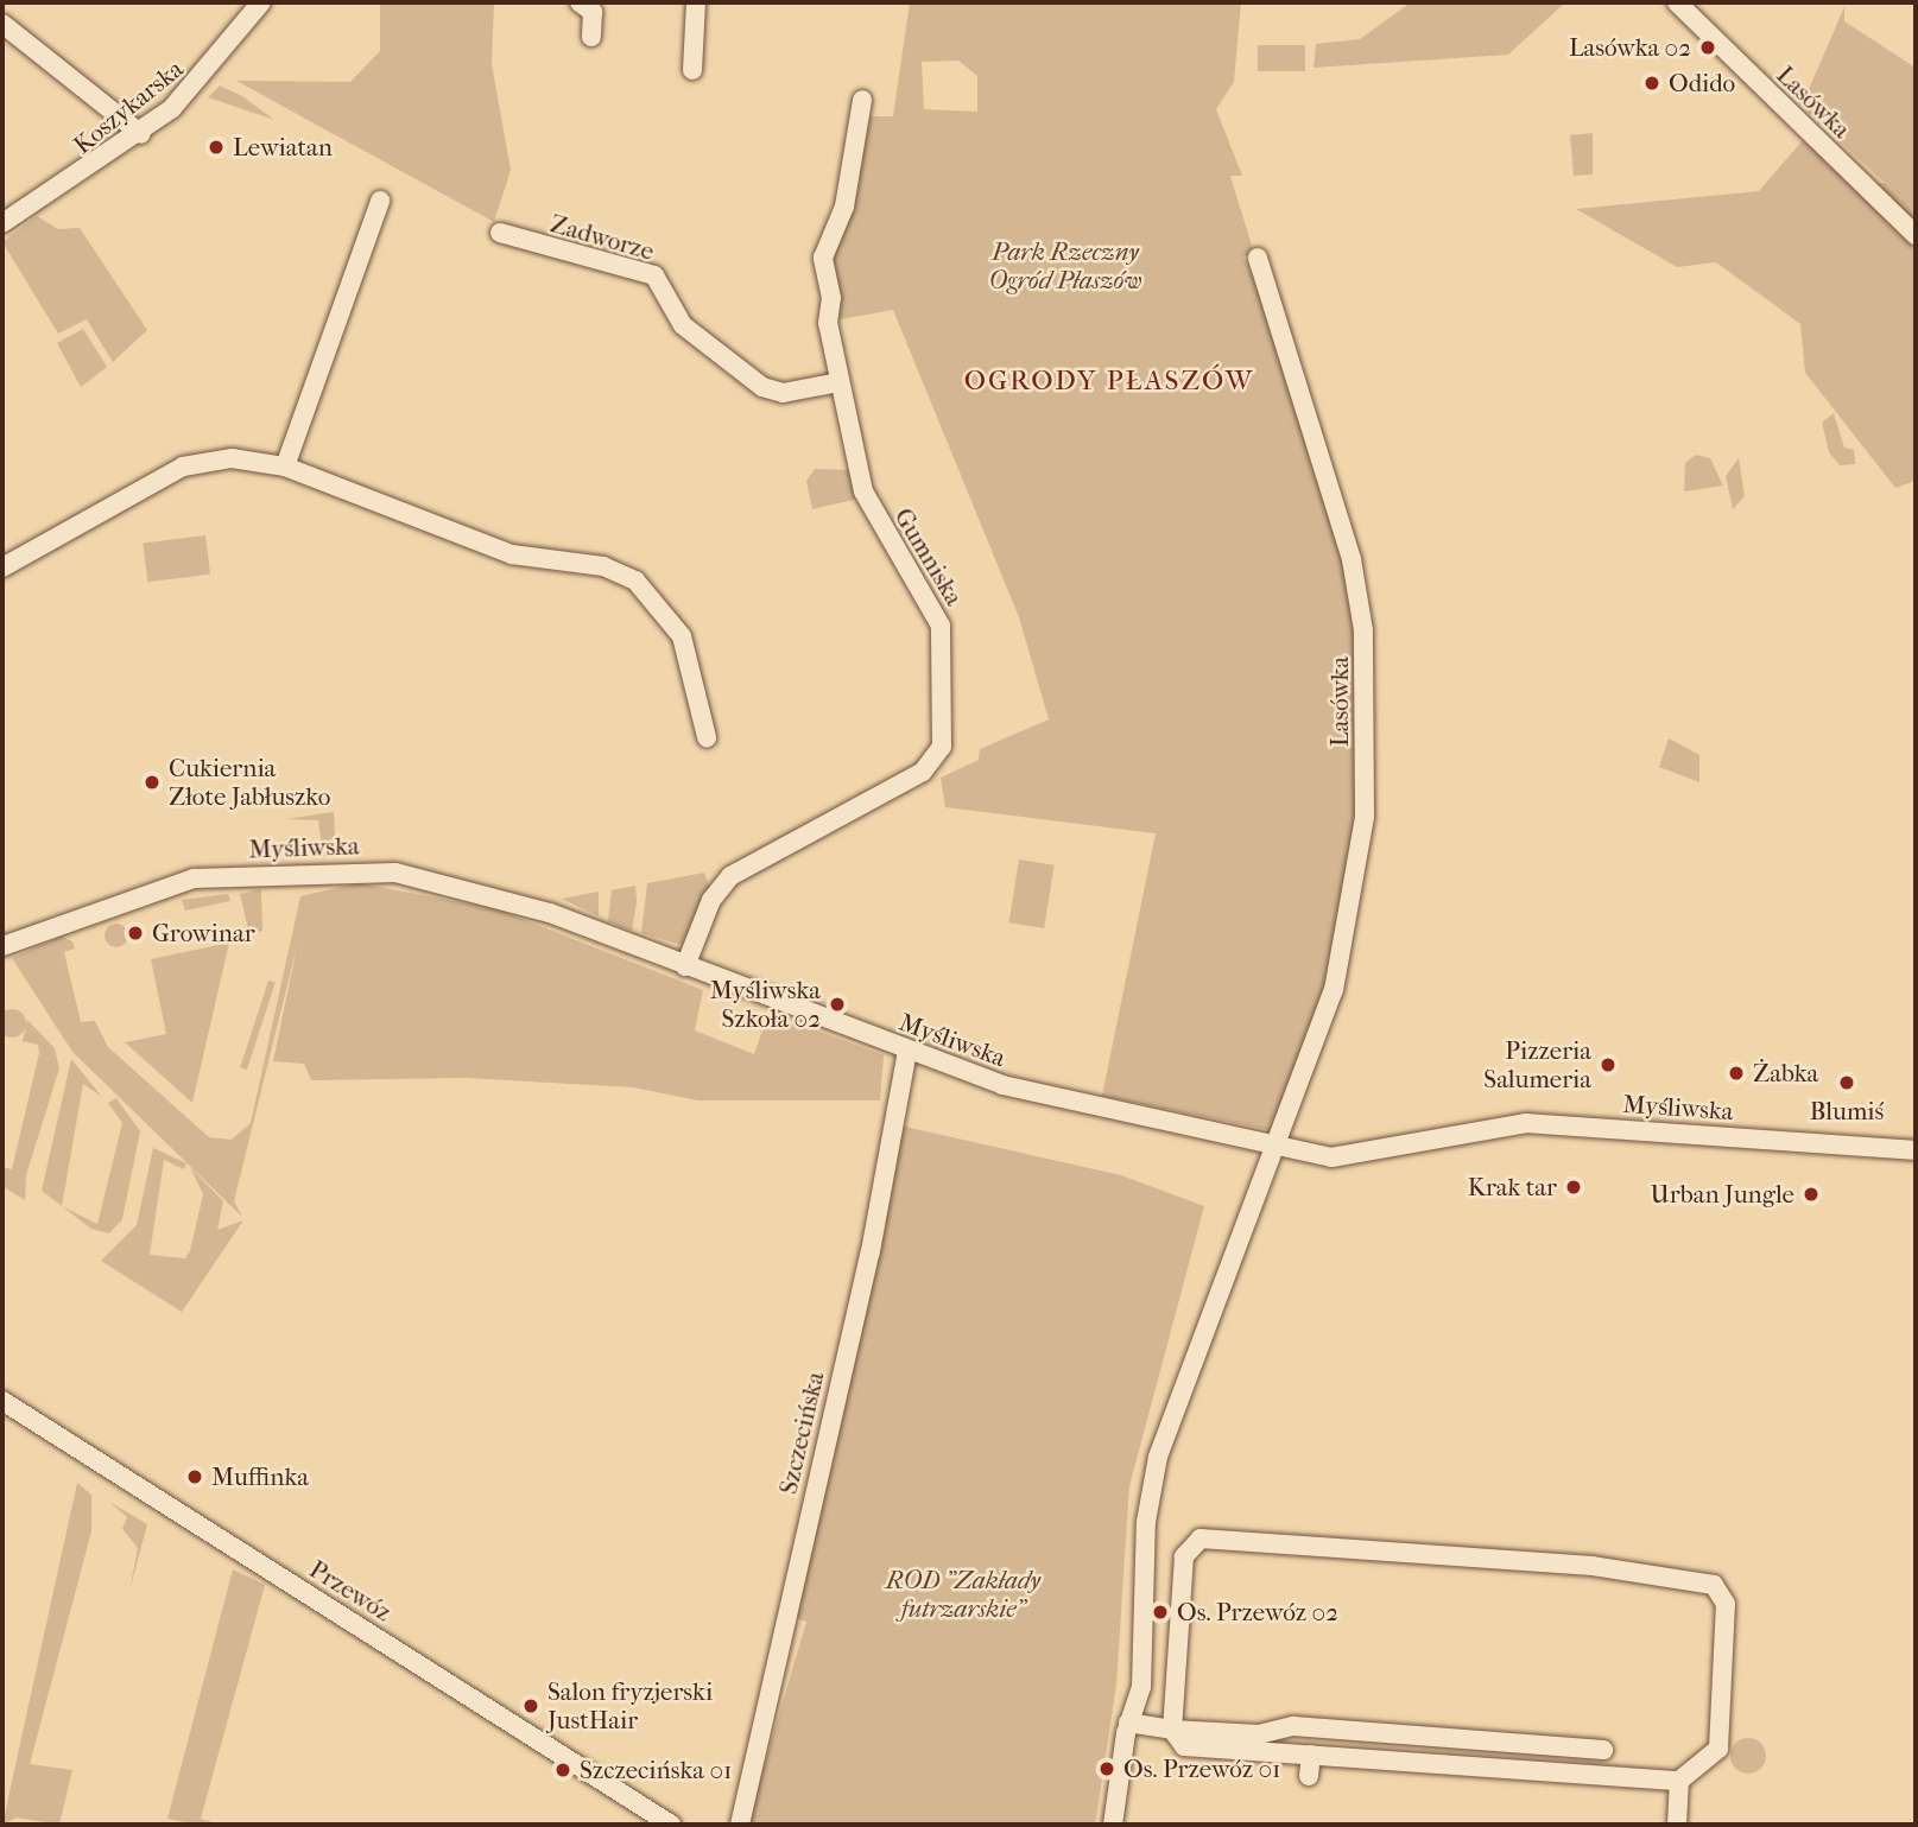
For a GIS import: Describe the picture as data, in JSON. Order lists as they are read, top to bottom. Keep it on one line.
{"streets":{"street":["Lasówka","Koszykarska","Zadworze","Gumniska","Myśliwska","Szczecińska","Przewóz"]},"crossings":[["Lasówka","Myśliwska"],["Zadworze","Gumniska"],["Gumniska","Myśliwska"],["Myśliwska","Szczecińska"]],"districts":["OGRODY PŁASZÓW"],"parks":["Park Rzeczny Ogród Płaszów","ROD \"Zakłady futrzarskie\""],"places":["Lasówka 02","Odido","Lewiatan","Cukiernia Złote Jabłuszko","Growinar","Myśliwska Szkoła 02","Pizzeria Salumeria","Żabka","Blumiś","Krak tar","Urban Jungle","Muffinka","Os. Przewóz 02","Salon fryzjerski JustHair","Os. Przewóz 01","Szczecińska 01"]}
